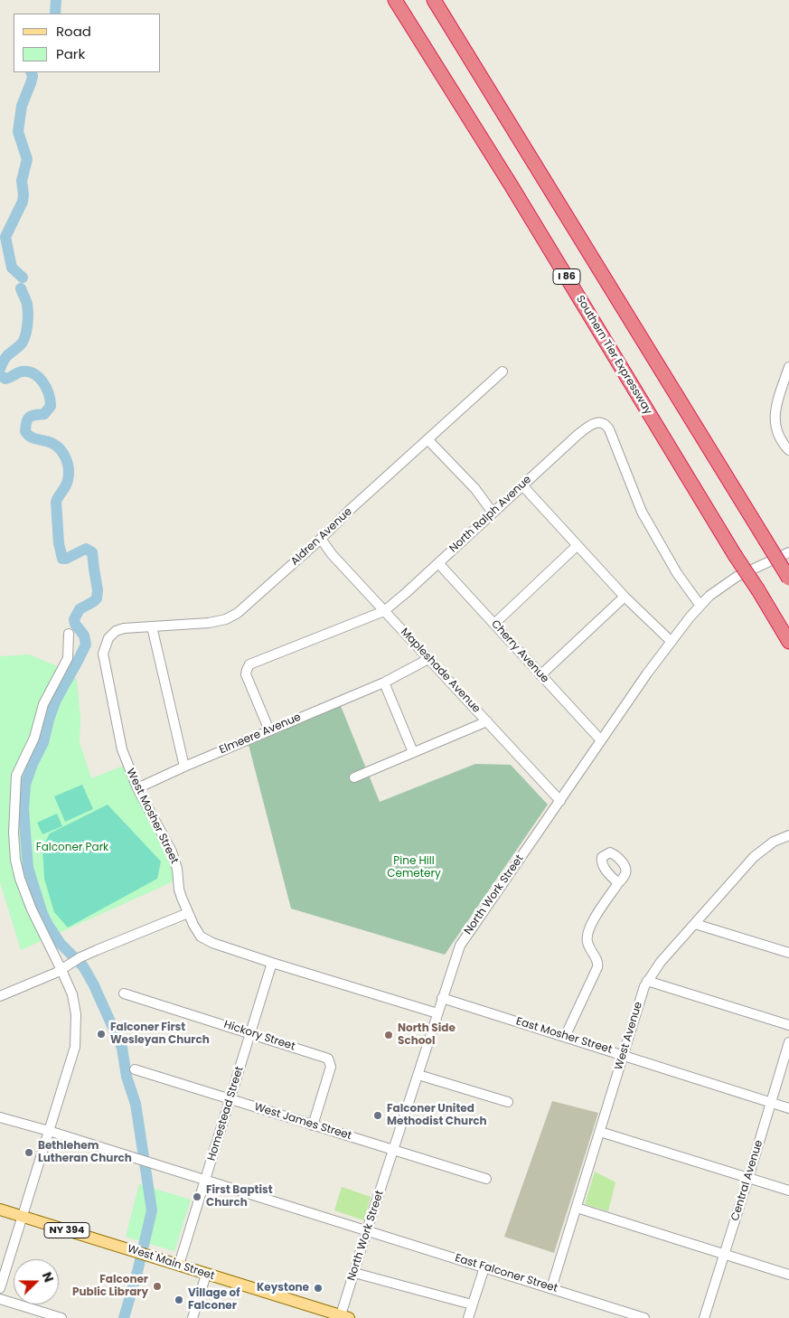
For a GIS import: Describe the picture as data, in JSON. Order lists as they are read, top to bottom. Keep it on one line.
{"streets":{"highway":["I 86","Southern Tier Expressway"],"main road":["NY 394","West Main Street"],"street":["North Ralph Avenue","Aldren Avenue","Cherry Avenue","Mapleshade Avenue","Elmeere Avenue","West Mosher Street","North Work Street","Hickory Street","East Mosher Street","West Avenue","Homestead Street","West James Street","Central Avenue","East Falconer Street"]},"crossings":[["North Ralph Avenue","Cherry Avenue"],["North Ralph Avenue","Mapleshade Avenue"],["North Ralph Avenue","Elmeere Avenue"],["North Ralph Avenue","North Work Street"],["Aldren Avenue","Mapleshade Avenue"],["Aldren Avenue","West Mosher Street"],["Cherry Avenue","North Work Street"],["Mapleshade Avenue","Elmeere Avenue"],["Mapleshade Avenue","North Work Street"],["Elmeere Avenue","West Mosher Street"],["West Mosher Street","North Work Street"],["West Mosher Street","Homestead Street"],["North Work Street","East Mosher Street"],["North Work Street","West James Street"],["North Work Street","West Main Street"],["North Work Street","East Falconer Street"],["Hickory Street","Homestead Street"],["Hickory Street","West James Street"],["East Mosher Street","West Avenue"],["East Mosher Street","Central Avenue"],["West Avenue","East Falconer Street"],["Homestead Street","West James Street"],["Homestead Street","West Main Street"],["Homestead Street","East Falconer Street"]],"parks":["Falconer Park","Pine Hill Cemetery"],"places":["Falconer First Wesleyan Church","North Side School","Falconer United Methodist Church","Bethlehem Lutheran Church","First Baptist Church","Falconer Public Library","Keystone","Village of Falconer"],"legend":["Road","Park"],"north":"right"}
